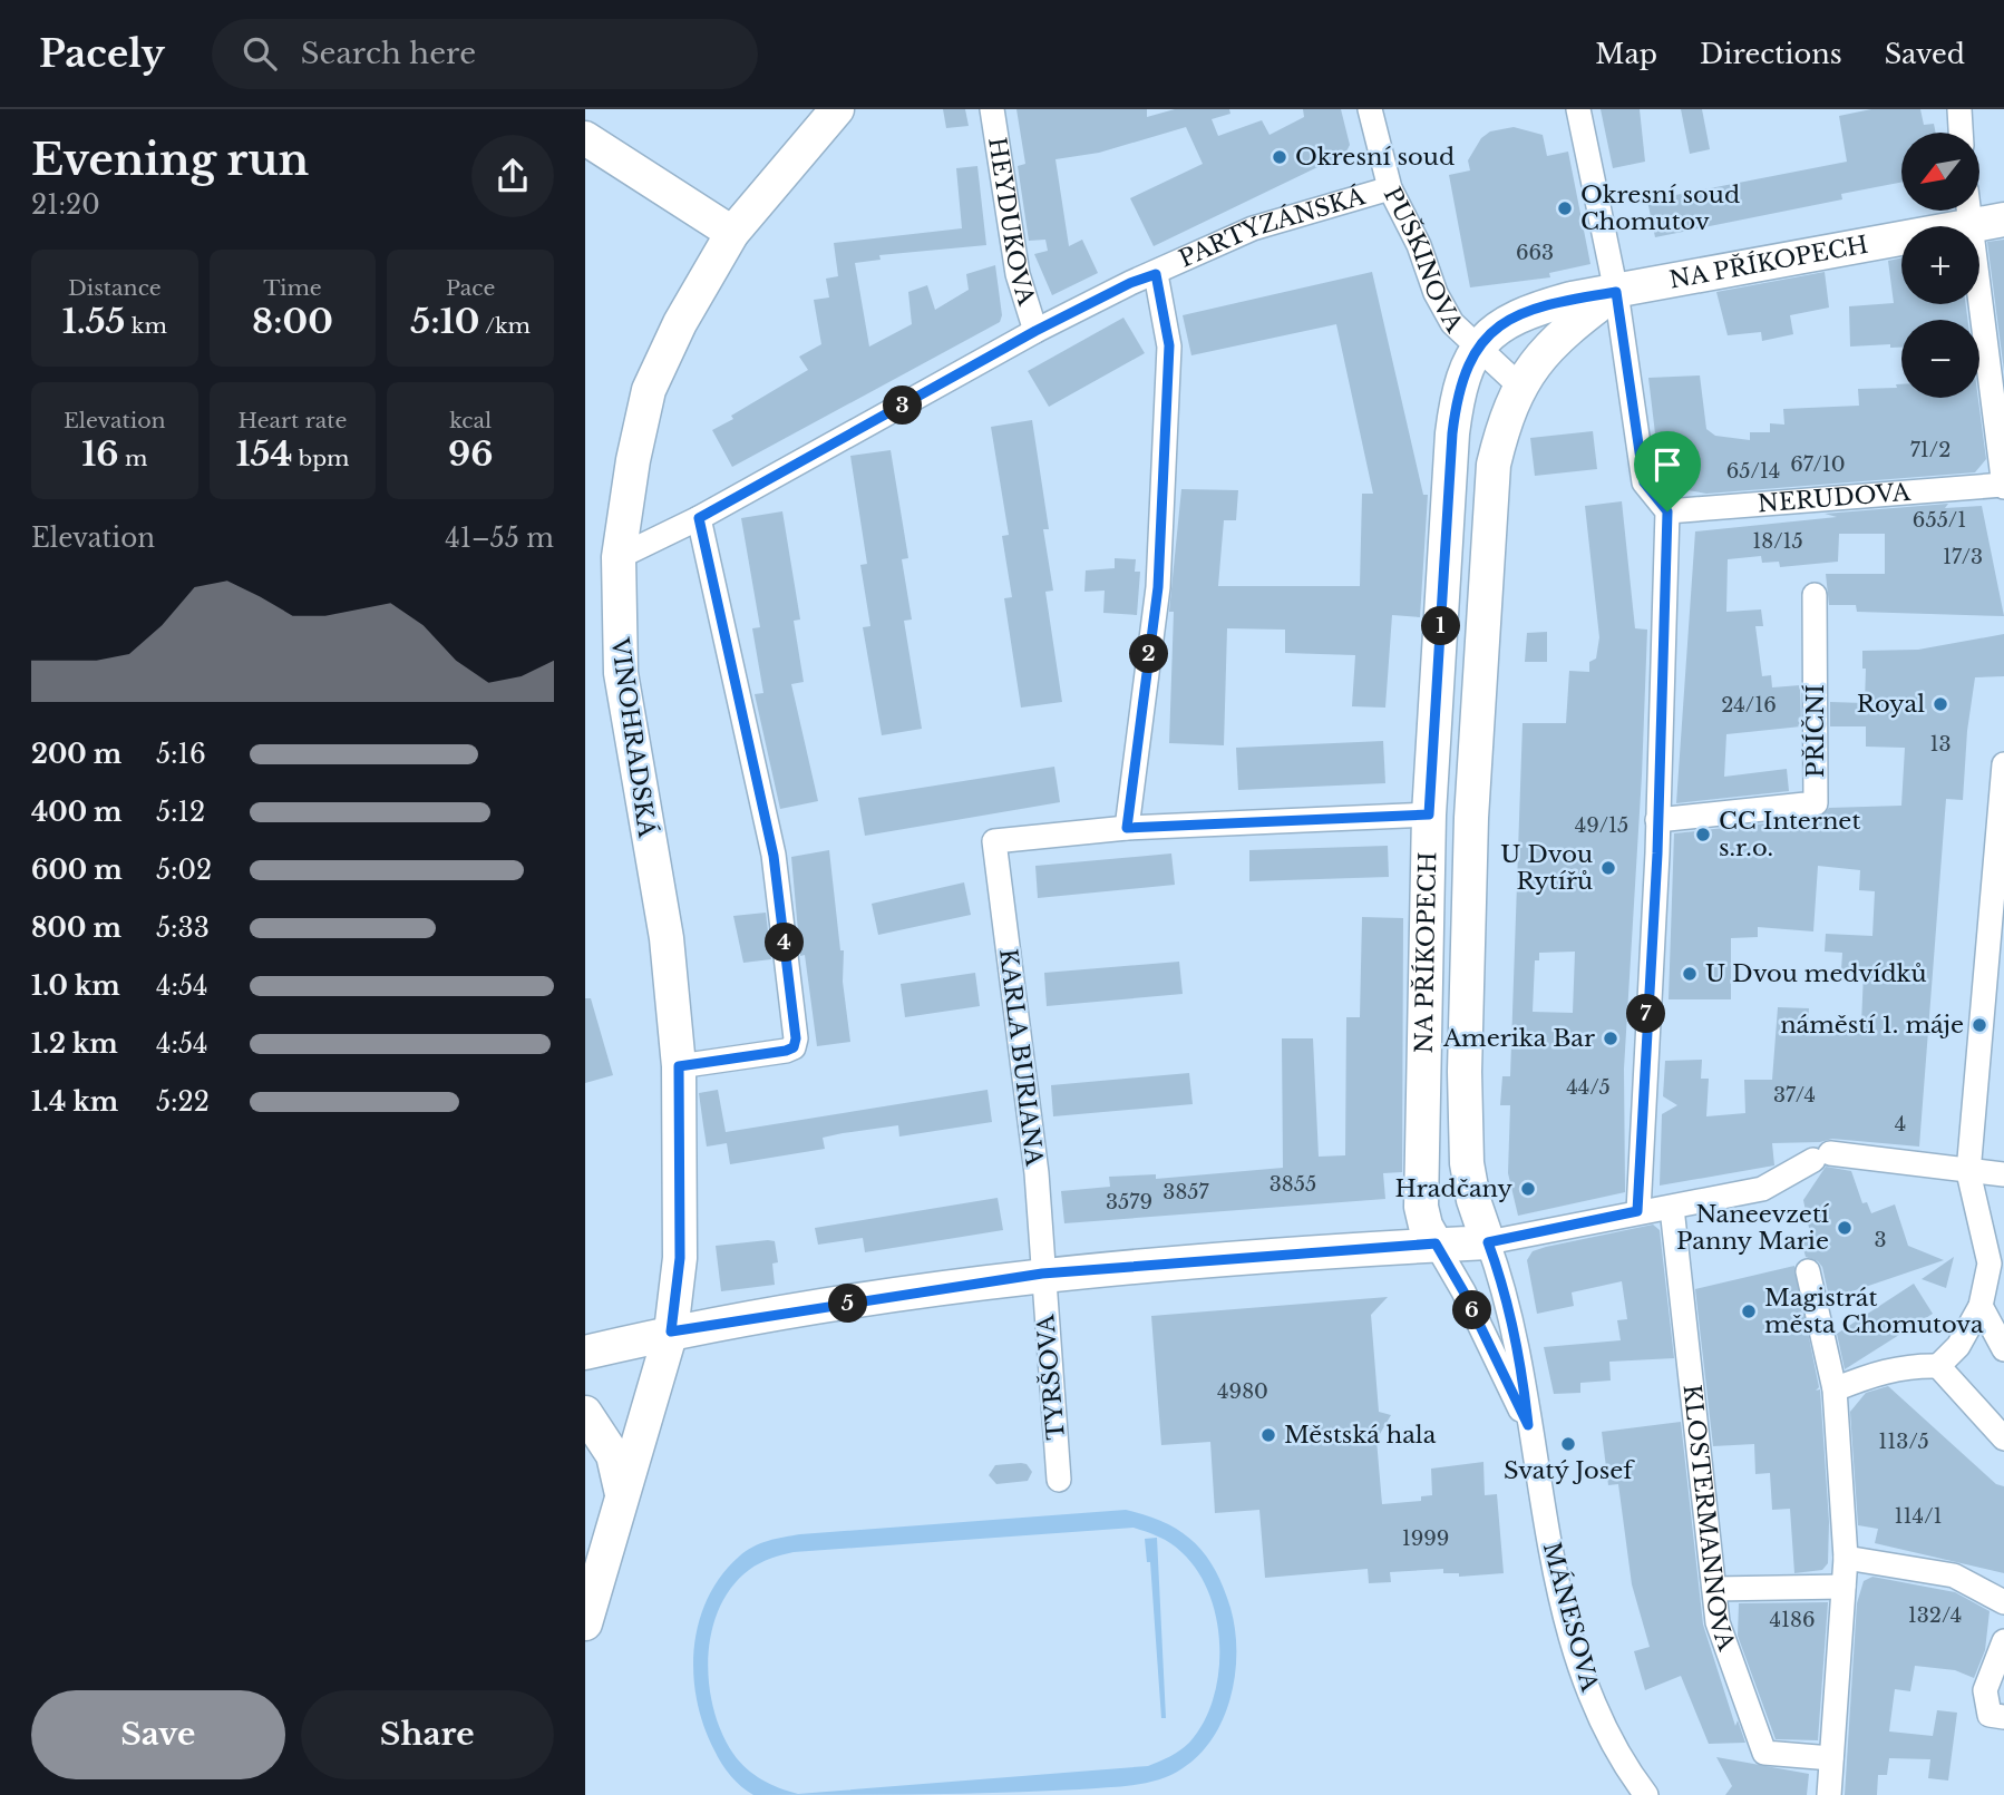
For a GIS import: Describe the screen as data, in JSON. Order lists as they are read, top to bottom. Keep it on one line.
{"streets":{"street":["HEYDUKOVA","PARTYZÁNSKÁ","PUŠKINOVA","NA PŘÍKOPECH","NERUDOVA","PŘÍČNÍ","VINOHRADSKÁ","KARLA BURIANA","TYRŠOVA","KLOSTERMANNOVA","MÁNESOVA"]},"crossings":[["HEYDUKOVA","PARTYZÁNSKÁ"],["PARTYZÁNSKÁ","PUŠKINOVA"],["PARTYZÁNSKÁ","VINOHRADSKÁ"],["PUŠKINOVA","NA PŘÍKOPECH"],["NA PŘÍKOPECH","MÁNESOVA"],["KARLA BURIANA","TYRŠOVA"]],"places":["Okresní soud","Okresní soud Chomutov","Royal","CC Internet s.r.o.","U Dvou Rytířů","U Dvou medvídků","náměstí 1. máje","Amerika Bar","Hradčany","Naneevzetí Panny Marie","Magistrát města Chomutova","Městská hala","Svatý Josef"],"house_numbers":["663","71/2","67/10","65/14","655/1","18/15","17/3","24/16","13","49/15","44/5","37/4","4","3855","3857","3579","3","4980","113/5","114/1","1999","132/4","4186"],"north":"bottom left","page":{"header":"Pacely","search":"Search here","nav":["Map","Directions","Saved"],"heading":["Evening run","21:20"],"map_buttons":["+","−"],"stats":[["Distance","1.55 km"],["Time","8:00"],["Pace","5:10 /km"],["Elevation","16 m"],["Heart rate","154 bpm"],["kcal","96"]],"pins":["3","1","2","4","7","5","6"],"chart":["Elevation","41–55 m"],"list":[{"name":"200 m","note":"5:16"},{"name":"400 m","note":"5:12"},{"name":"600 m","note":"5:02"},{"name":"800 m","note":"5:33"},{"name":"1.0 km","note":"4:54"},{"name":"1.2 km","note":"4:54"},{"name":"1.4 km","note":"5:22"}],"buttons":["Save","Share"]}}
